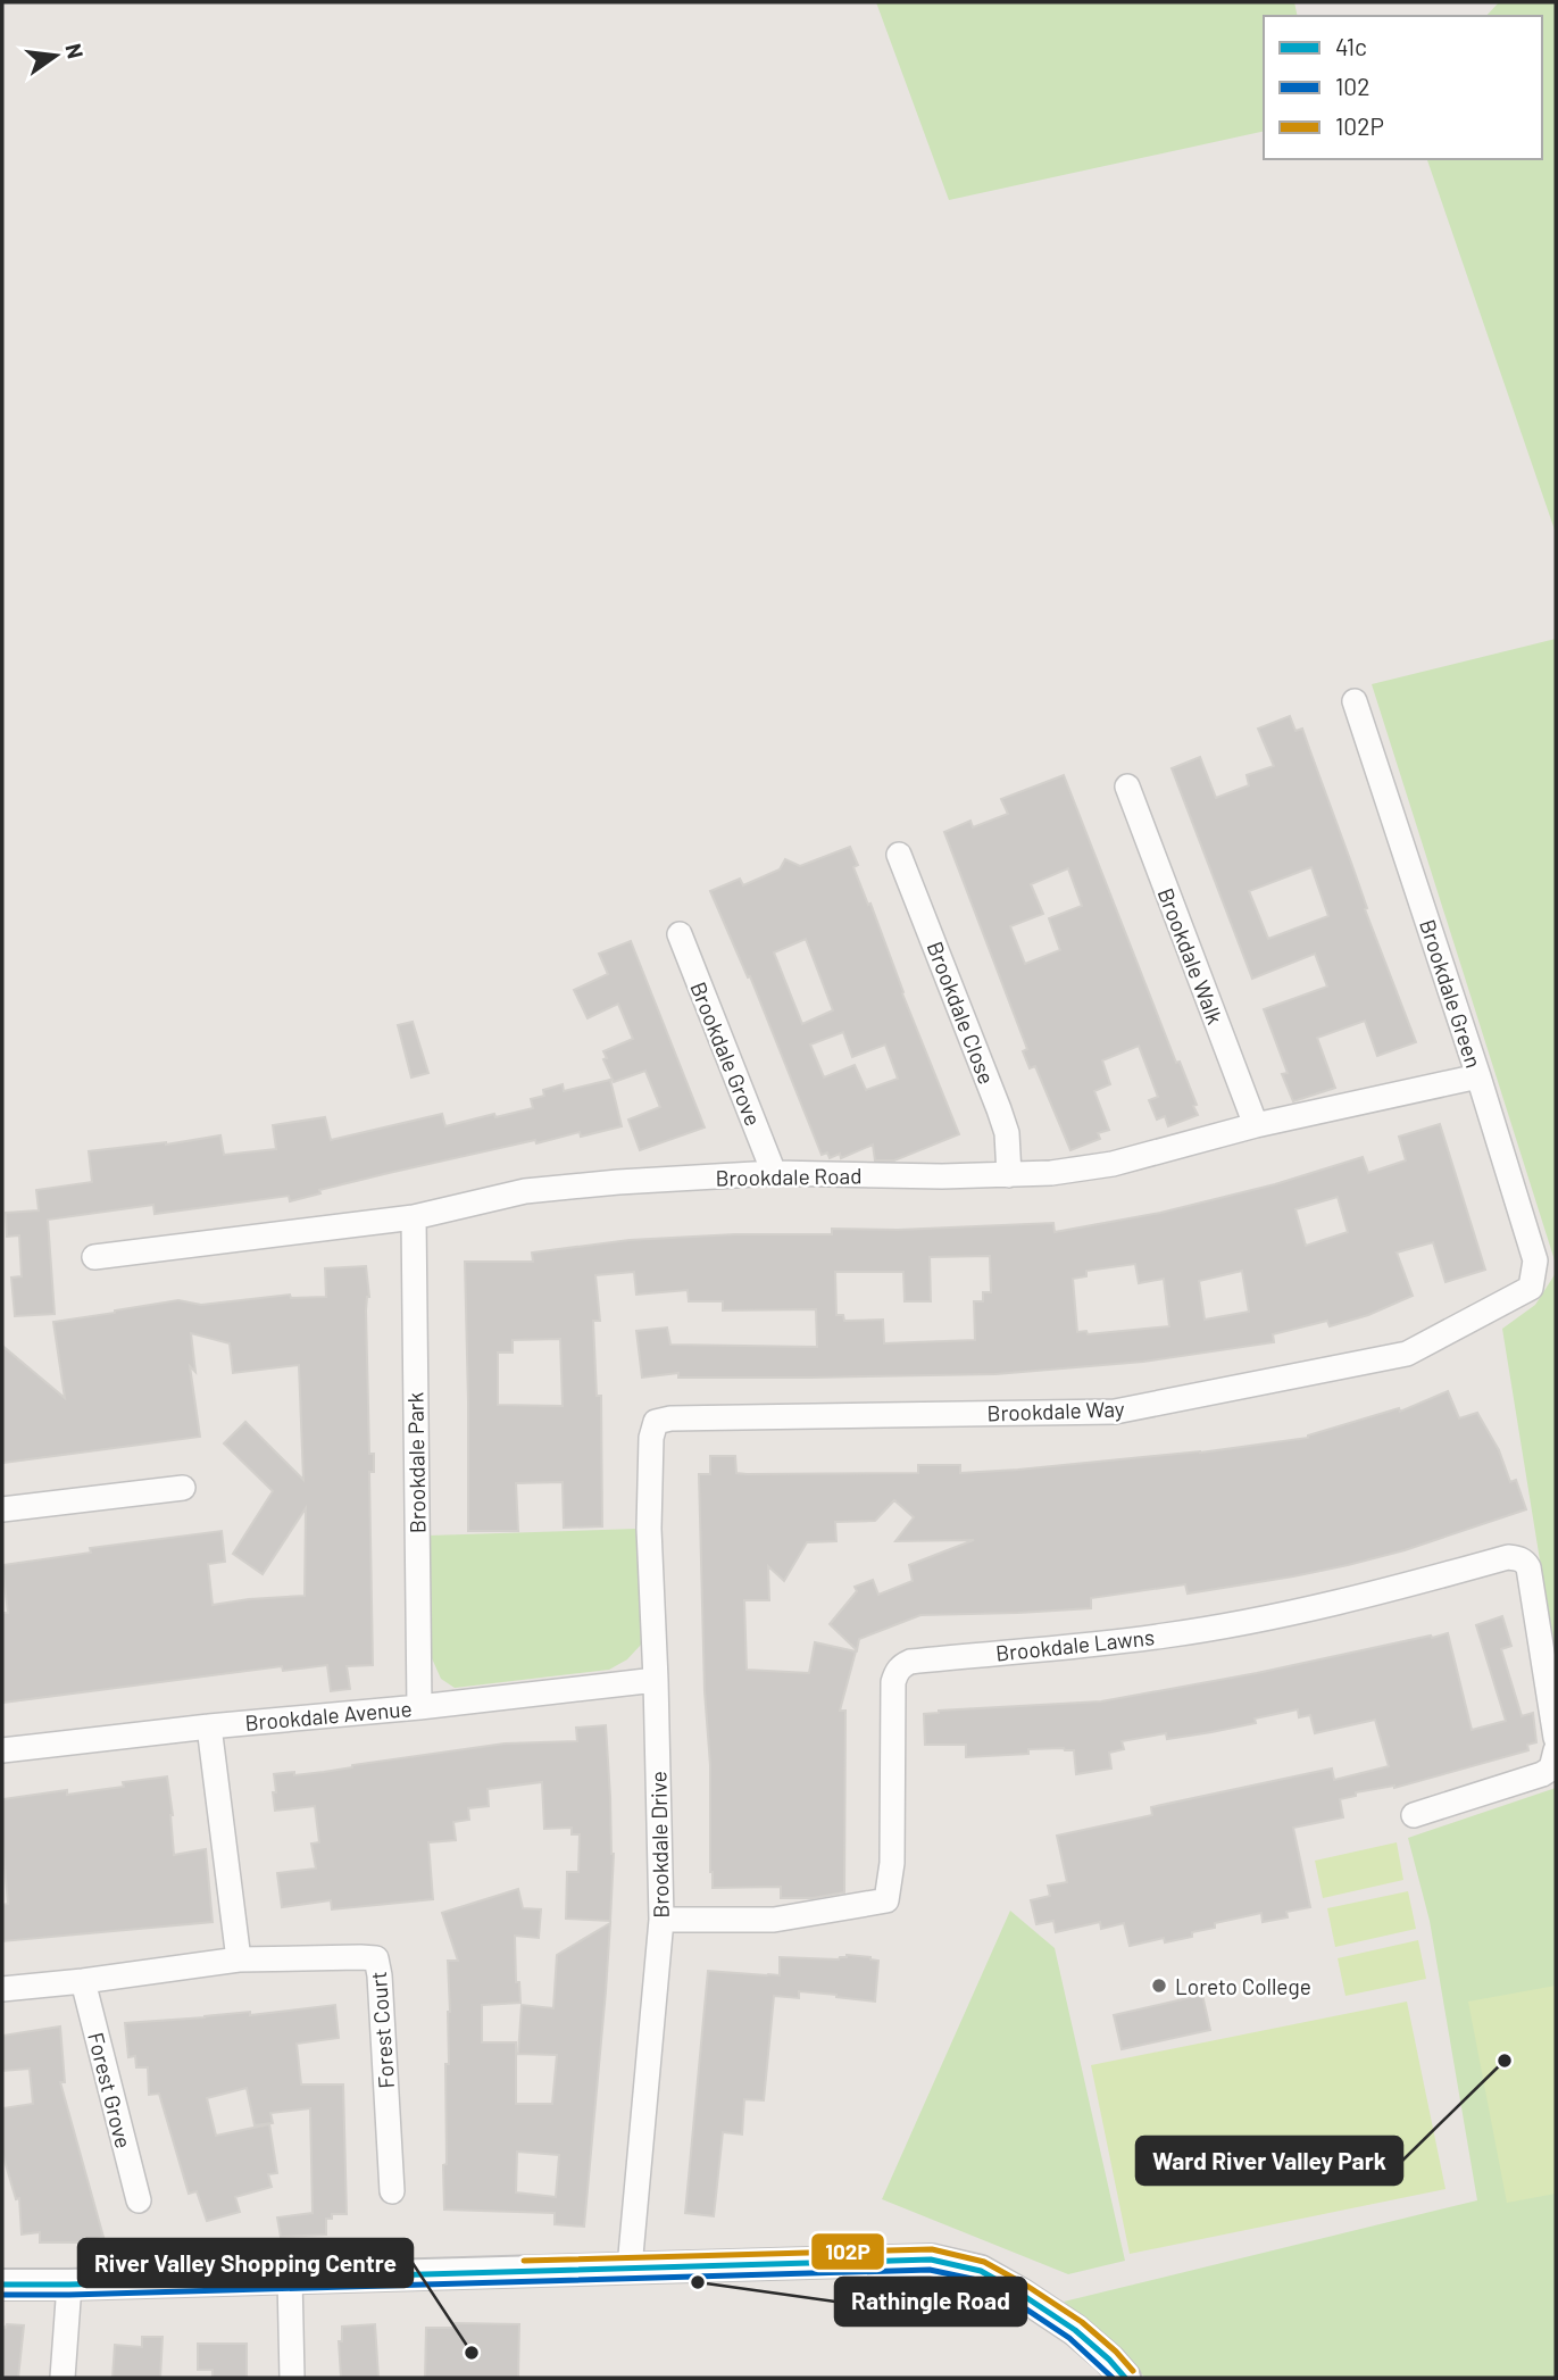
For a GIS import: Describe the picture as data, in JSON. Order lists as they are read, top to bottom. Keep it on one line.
{"streets":{"street":["Brookdale Walk","Brookdale Green","Brookdale Close","Brookdale Grove","Brookdale Road","Brookdale Way","Brookdale Park","Brookdale Lawns","Brookdale Avenue","Brookdale Drive","Forest Court","Forest Grove"]},"crossings":[["Brookdale Walk","Brookdale Road"],["Brookdale Green","Brookdale Road"],["Brookdale Green","Brookdale Way"],["Brookdale Close","Brookdale Road"],["Brookdale Grove","Brookdale Road"],["Brookdale Road","Brookdale Park"],["Brookdale Way","Brookdale Drive"],["Brookdale Park","Brookdale Avenue"],["Brookdale Lawns","Brookdale Drive"],["Brookdale Avenue","Brookdale Drive"],["Forest Court","Forest Grove"]],"places":["Loreto College","Ward River Valley Park","Rathingle Road","River Valley Shopping Centre"],"lines":["transit line 102P","transit line 41c","transit line 102"],"legend":["41c","102","102P"],"north":"right"}
